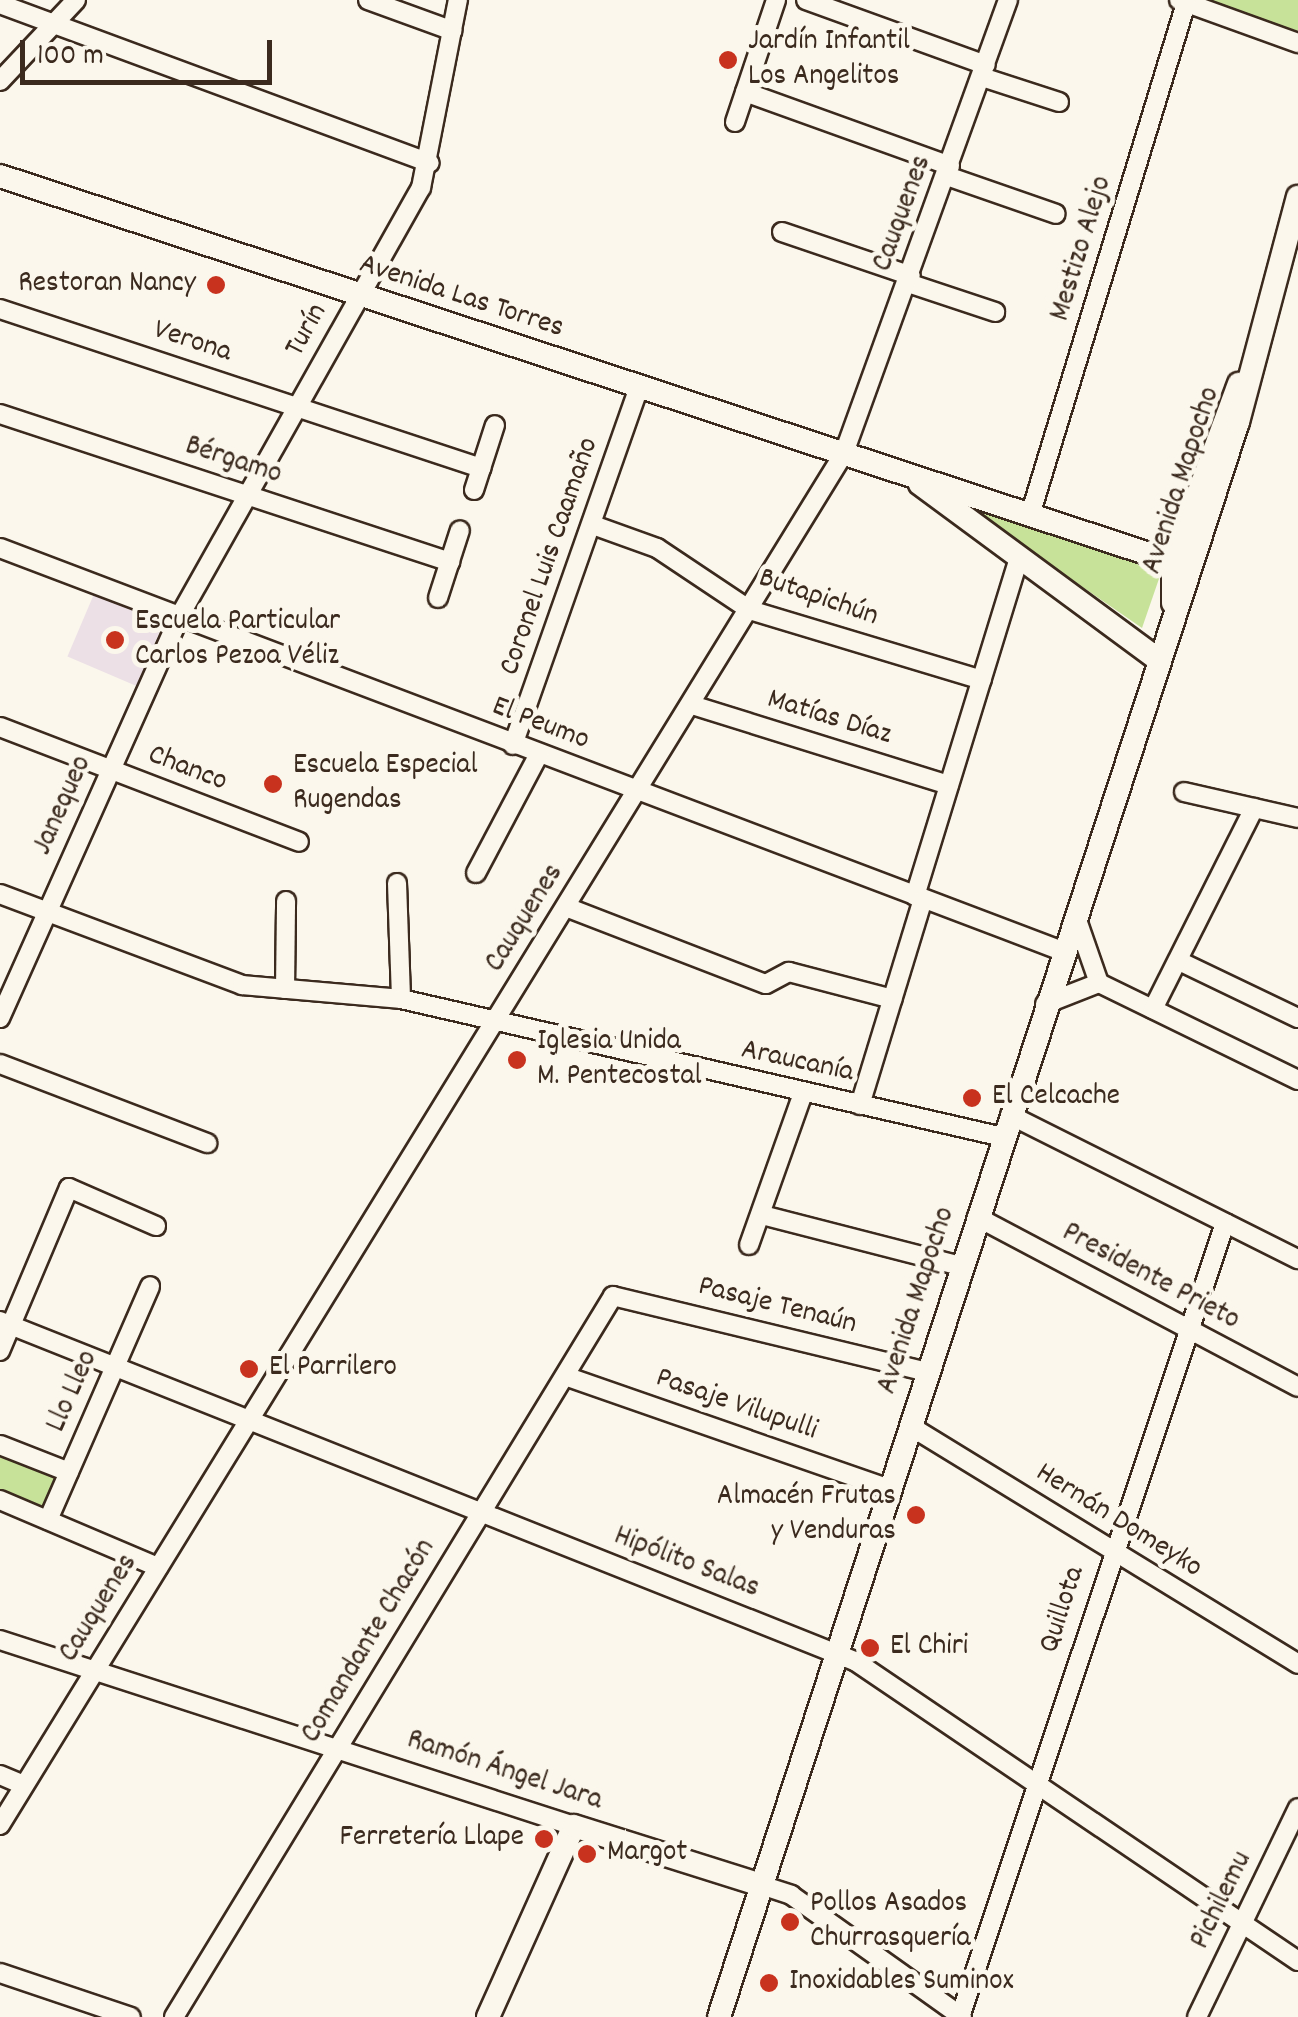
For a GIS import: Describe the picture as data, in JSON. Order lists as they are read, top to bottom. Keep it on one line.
{"streets":{"main road":["Avenida Las Torres","Avenida Mapocho","Ramón Ángel Jara"],"street":["Cauquenes","Mestizo Alejo","Turín","Verona","Bérgamo","Coronel Luis Caamaño","Butapichún","Matías Díaz","El Peumo","Chanco","Janequeo","Araucanía","Presidente Prieto","Pasaje Tenaún","Llo Lleo","Pasaje Vilupulli","Hernán Domeyko","Hipólito Salas","Quillota","Comandante Chacón","Pichilemu"]},"crossings":[["Cauquenes","Avenida Las Torres"],["Cauquenes","Butapichún"],["Cauquenes","Matías Díaz"],["Cauquenes","El Peumo"],["Cauquenes","Araucanía"],["Cauquenes","Hipólito Salas"],["Cauquenes","Ramón Ángel Jara"],["Mestizo Alejo","Avenida Las Torres"],["Avenida Las Torres","Turín"],["Avenida Las Torres","Avenida Mapocho"],["Avenida Las Torres","Coronel Luis Caamaño"],["Turín","Verona"],["Turín","Bérgamo"],["Turín","El Peumo"],["Turín","Janequeo"],["Avenida Mapocho","El Peumo"],["Avenida Mapocho","Araucanía"],["Avenida Mapocho","Presidente Prieto"],["Avenida Mapocho","Pasaje Tenaún"],["Avenida Mapocho","Pasaje Vilupulli"],["Avenida Mapocho","Hernán Domeyko"],["Avenida Mapocho","Hipólito Salas"],["Avenida Mapocho","Ramón Ángel Jara"],["Coronel Luis Caamaño","Butapichún"],["Coronel Luis Caamaño","El Peumo"],["El Peumo","Janequeo"],["Chanco","Janequeo"],["Janequeo","Araucanía"],["Araucanía","Quillota"],["Presidente Prieto","Quillota"],["Pasaje Tenaún","Comandante Chacón"],["Llo Lleo","Hipólito Salas"],["Pasaje Vilupulli","Comandante Chacón"],["Hernán Domeyko","Quillota"],["Hipólito Salas","Quillota"],["Hipólito Salas","Comandante Chacón"],["Hipólito Salas","Pichilemu"],["Quillota","Ramón Ángel Jara"],["Comandante Chacón","Ramón Ángel Jara"]],"places":["Jardín Infantil Los Angelitos","Restoran Nancy","Escuela Particular Carlos Pezoa Véliz","Escuela Especial Rugendas","Iglesia Unida M. Pentecostal","El Celcache","El Parrilero","Almacén Frutas y Venduras","El Chiri","Ferretería Llape","Margot","Pollos Asados Churrasquería","Inoxidables Suminox"],"scale_bar":"100 m"}
